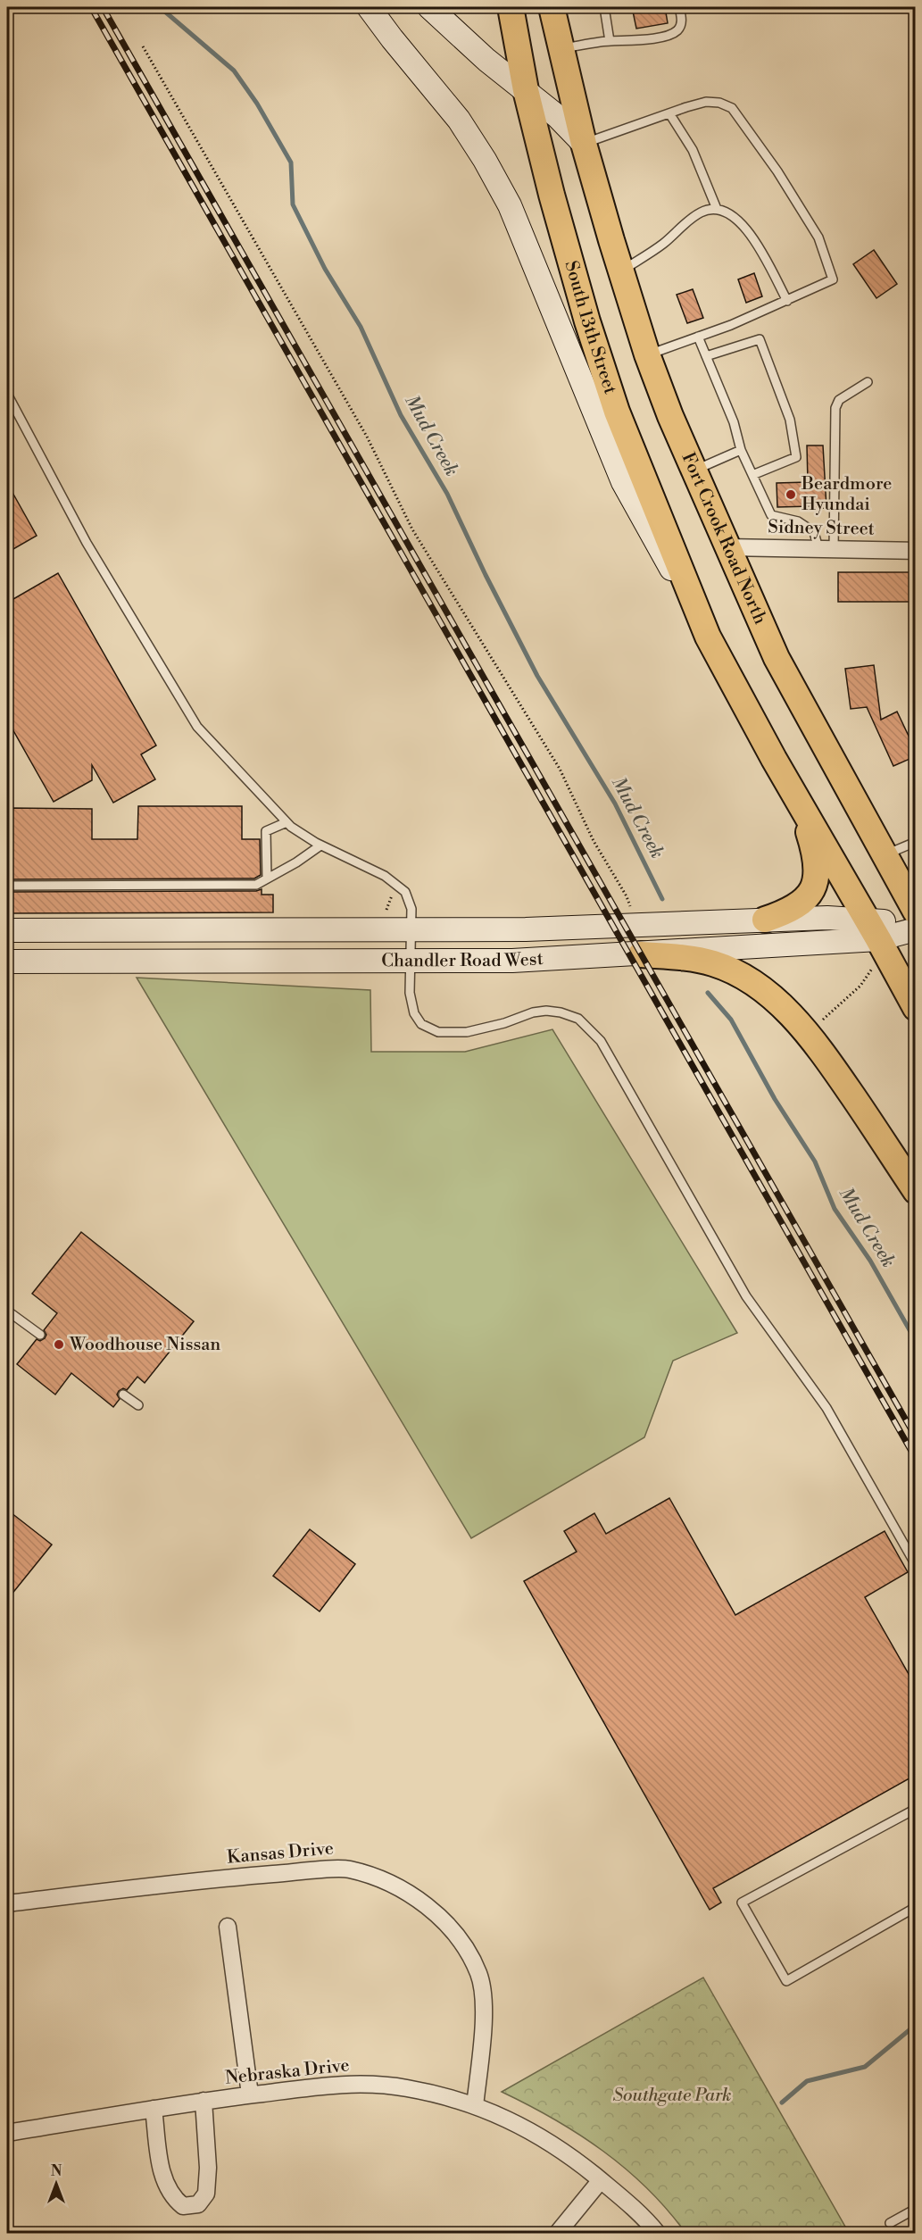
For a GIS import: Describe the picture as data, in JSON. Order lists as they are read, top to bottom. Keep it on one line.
{"streets":{"main road":["South 13th Street","Fort Crook Road North","Chandler Road West"],"street":["Sidney Street","Kansas Drive","Nebraska Drive"]},"crossings":[["Sidney Street","Fort Crook Road North"],["Kansas Drive","Nebraska Drive"]],"water":["Mud Creek"],"parks":["Southgate Park"],"places":["Beardmore Hyundai","Woodhouse Nissan"],"north":"top"}
